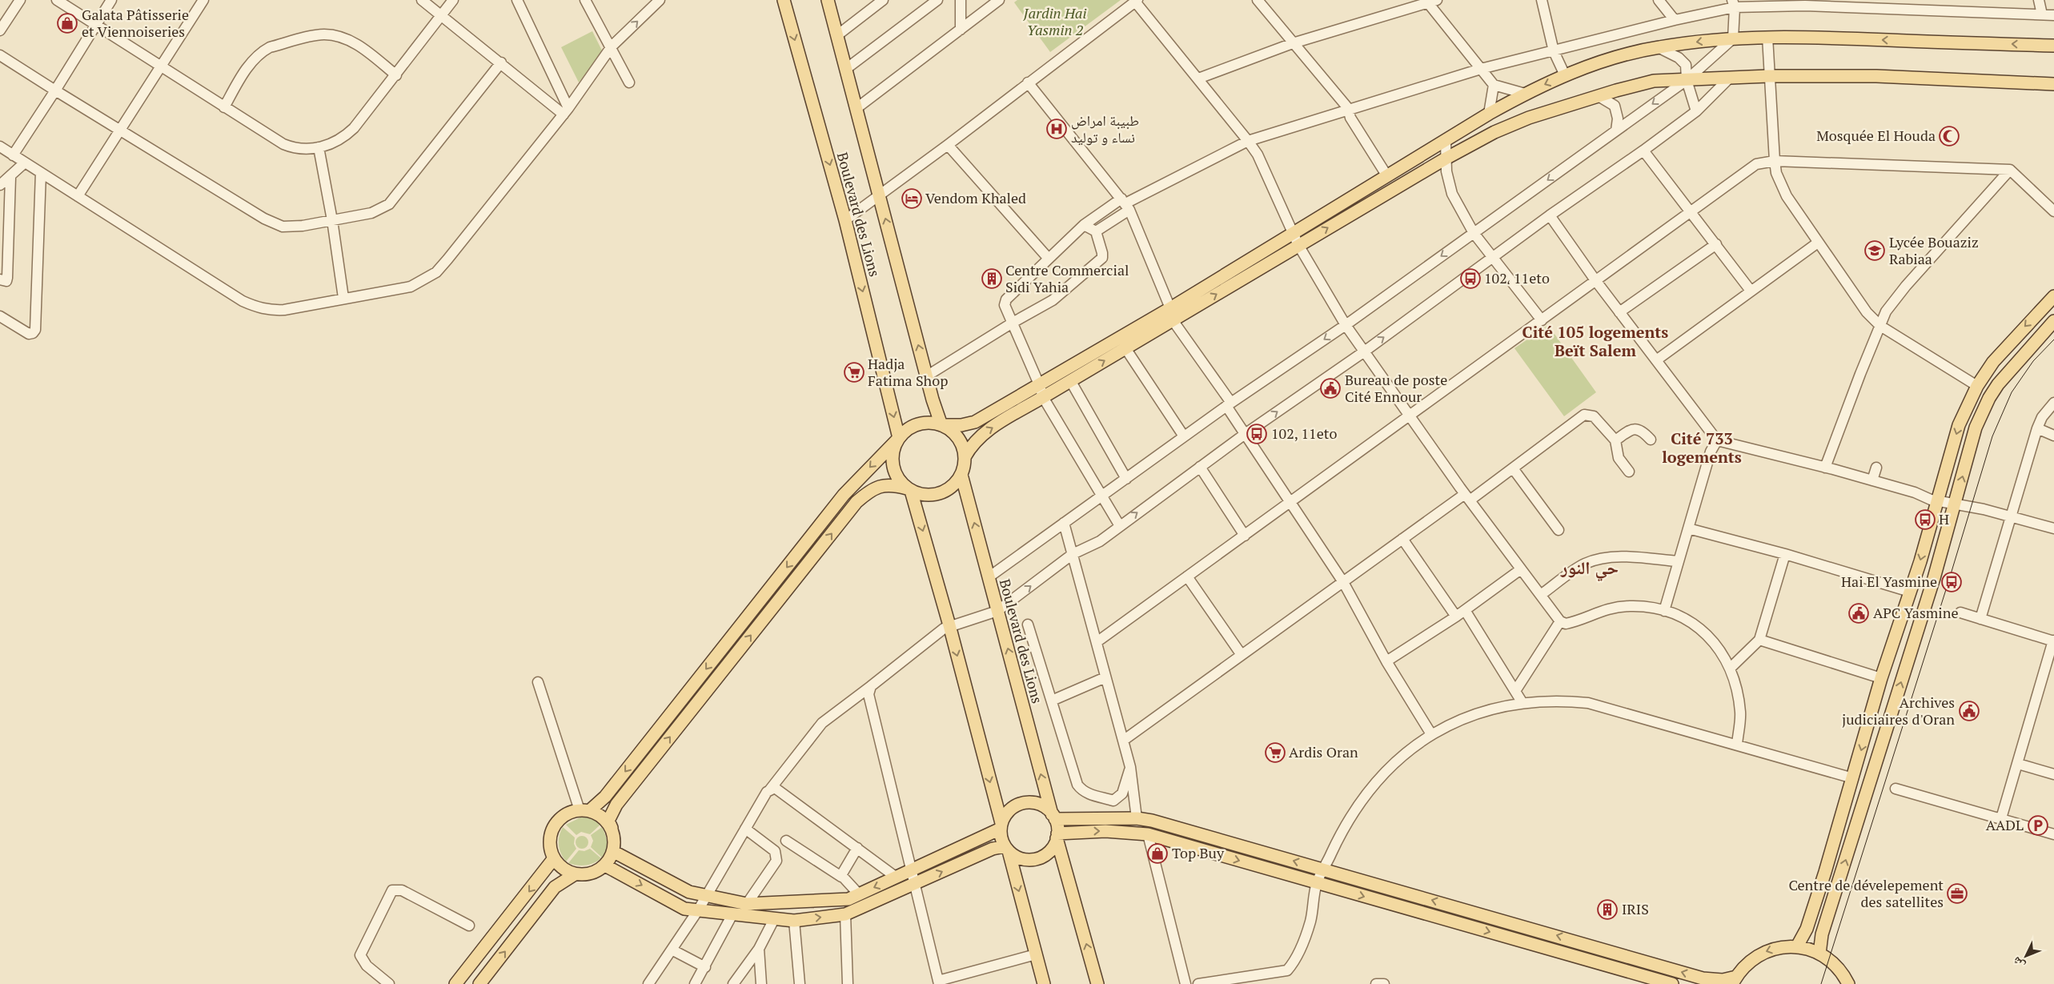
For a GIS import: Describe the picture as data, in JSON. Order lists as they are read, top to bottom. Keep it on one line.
{"streets":{"main road":["Boulevard des Lions"]},"districts":["Cité 105 logements Beït Salem","Cité 733 logements","حي النور"],"parks":["Jardin Hai Yasmin 2"],"places":{"shop":["Galata Pâtisserie et Viennoiseries","Top Buy"],"hospital":["طبيبة امراض نساء و توليد"],"mosque":["Mosquée El Houda"],"hotel":["Vendom Khaled"],"school or university":["Lycée Bouaziz Rabiaa"],"building":["Centre Commercial Sidi Yahia","IRIS"],"bus stop":["102، 11eto","102, 11eto","H","Hai El Yasmine"],"supermarket":["Hadja Fatima Shop","Ardis Oran"],"public building":["Bureau de poste Cité Ennour","APC Yasmine","Archives judiciaires d'Oran"],"parking":["AADL"],"office":["Centre de dévelepement des satellites"]},"north":"bottom left"}
